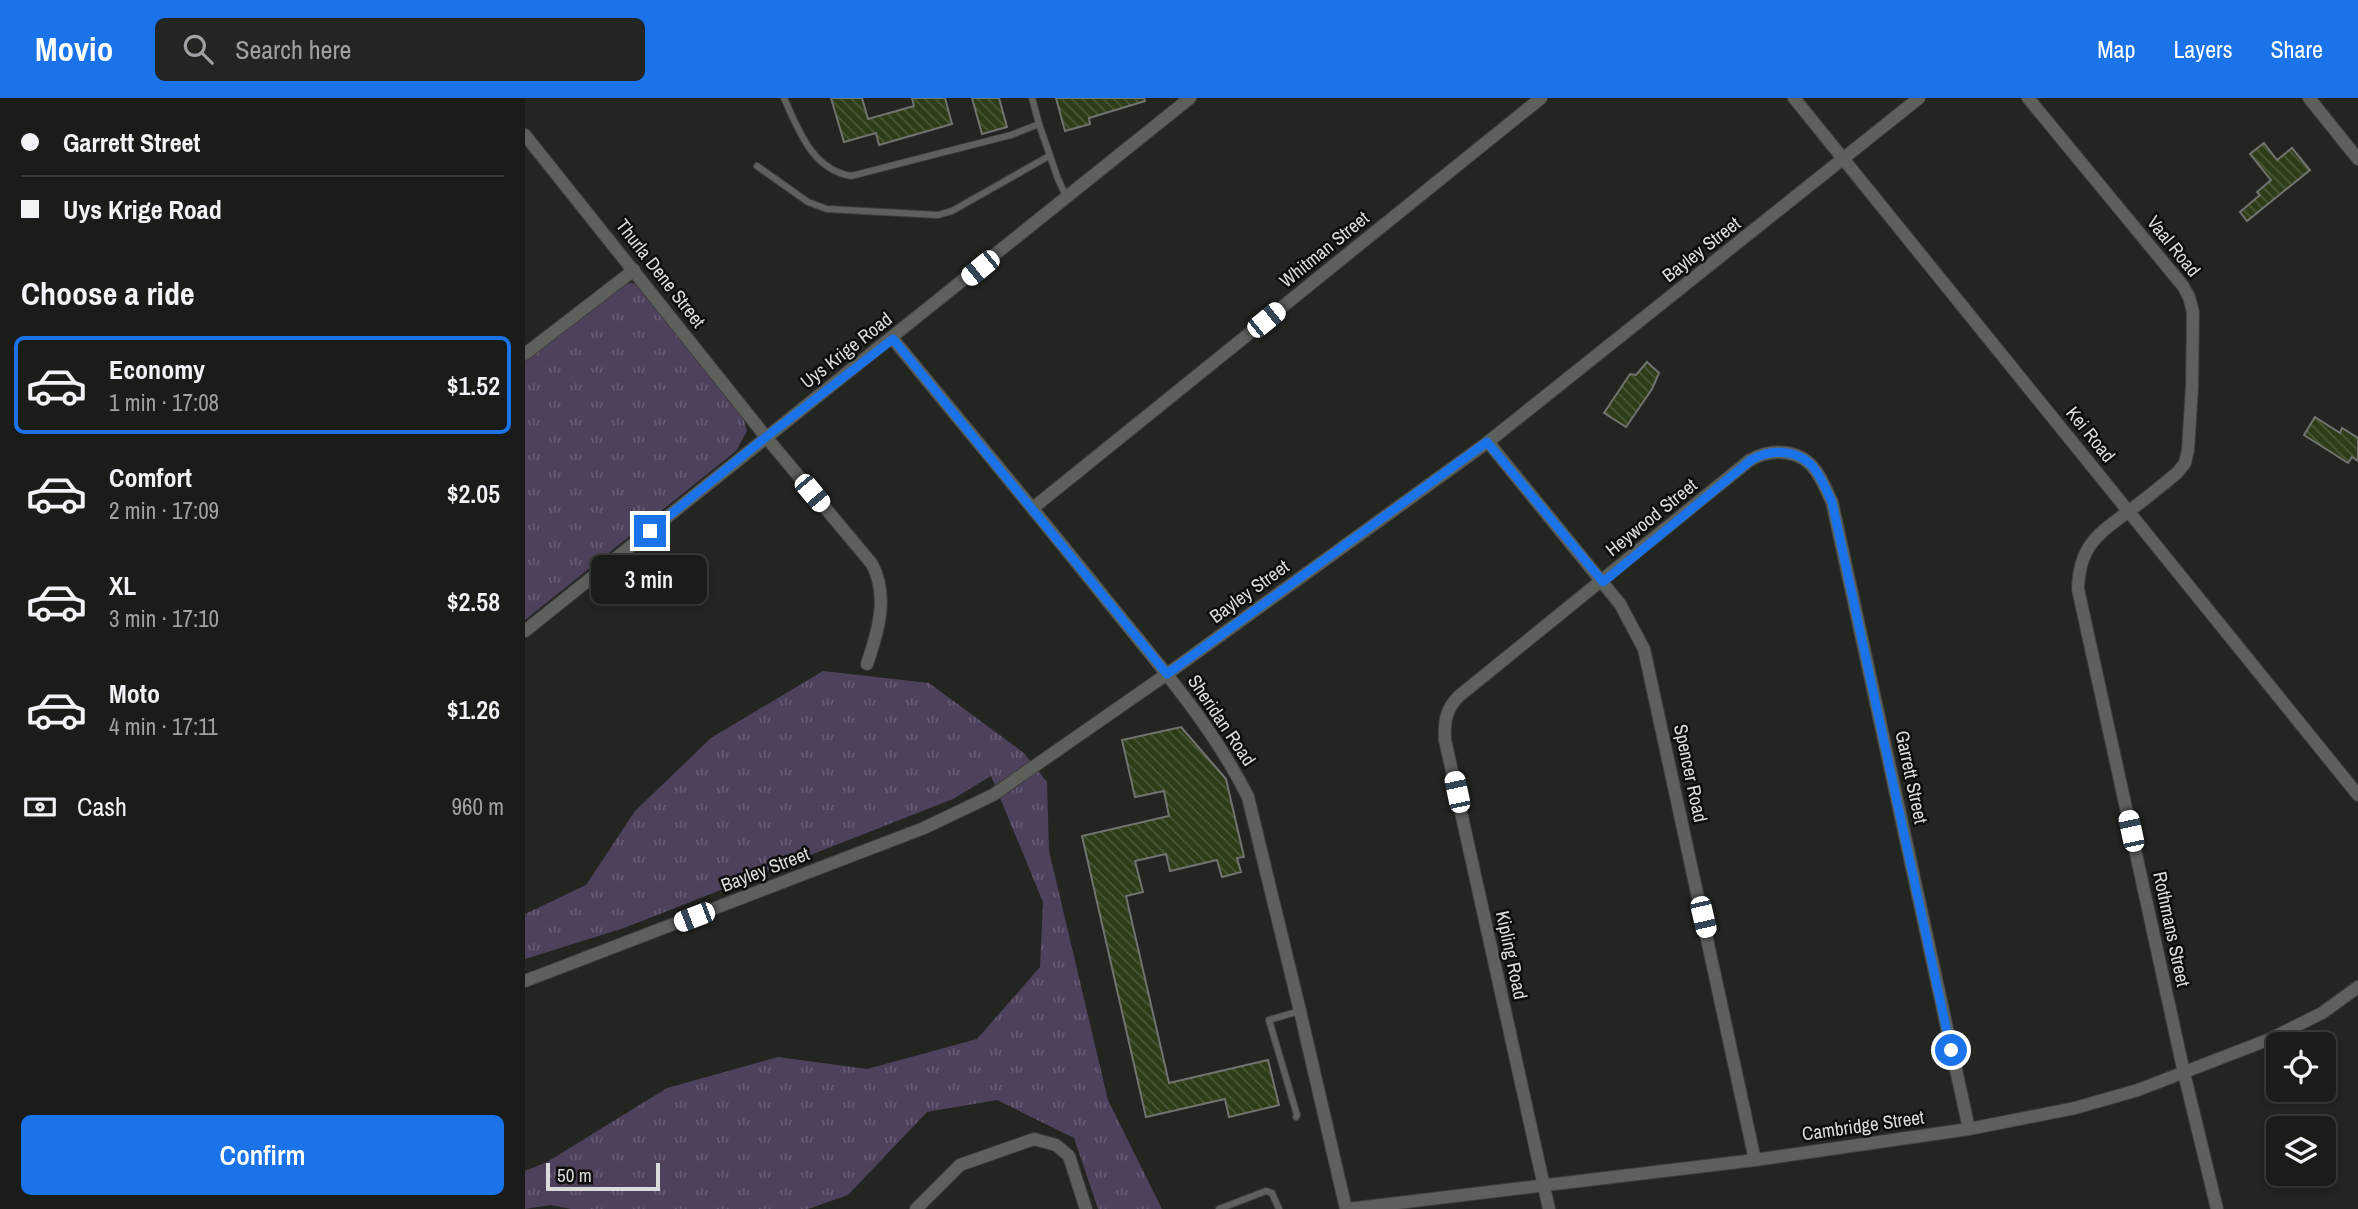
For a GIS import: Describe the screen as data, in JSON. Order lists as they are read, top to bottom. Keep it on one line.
{"streets":{"street":["Vaal Road","Whitman Street","Bayley Street","Thurla Dene Street","Uys Krige Road","Kei Road","Heywood Street","Sheridan Road","Spencer Road","Garrett Street","Rothmans Street","Kipling Road","Cambridge Street"]},"crossings":[["Vaal Road","Kei Road"],["Vaal Road","Rothmans Street"],["Whitman Street","Sheridan Road"],["Bayley Street","Kei Road"],["Bayley Street","Sheridan Road"],["Bayley Street","Spencer Road"],["Thurla Dene Street","Uys Krige Road"],["Uys Krige Road","Sheridan Road"],["Kei Road","Rothmans Street"],["Heywood Street","Spencer Road"],["Heywood Street","Garrett Street"],["Heywood Street","Kipling Road"],["Sheridan Road","Cambridge Street"],["Spencer Road","Cambridge Street"],["Garrett Street","Cambridge Street"],["Rothmans Street","Cambridge Street"],["Kipling Road","Cambridge Street"]],"scale_bar":"50 m","page":{"header":"Movio","search":"Search here","nav":["Map","Layers","Share"],"banner":["Garrett Street","Uys Krige Road"],"heading":"Choose a ride","list":[{"name":"Economy","note":"1 min · 17:08","value":"$1.52"},{"name":"Comfort","note":"2 min · 17:09","value":"$2.05"},{"name":"XL","note":"3 min · 17:10","value":"$2.58"},{"name":"Moto","note":"4 min · 17:11","value":"$1.26"}],"bubble":"3 min","pay":["Cash","960 m"],"buttons":"Confirm","scale":"50 m"}}
